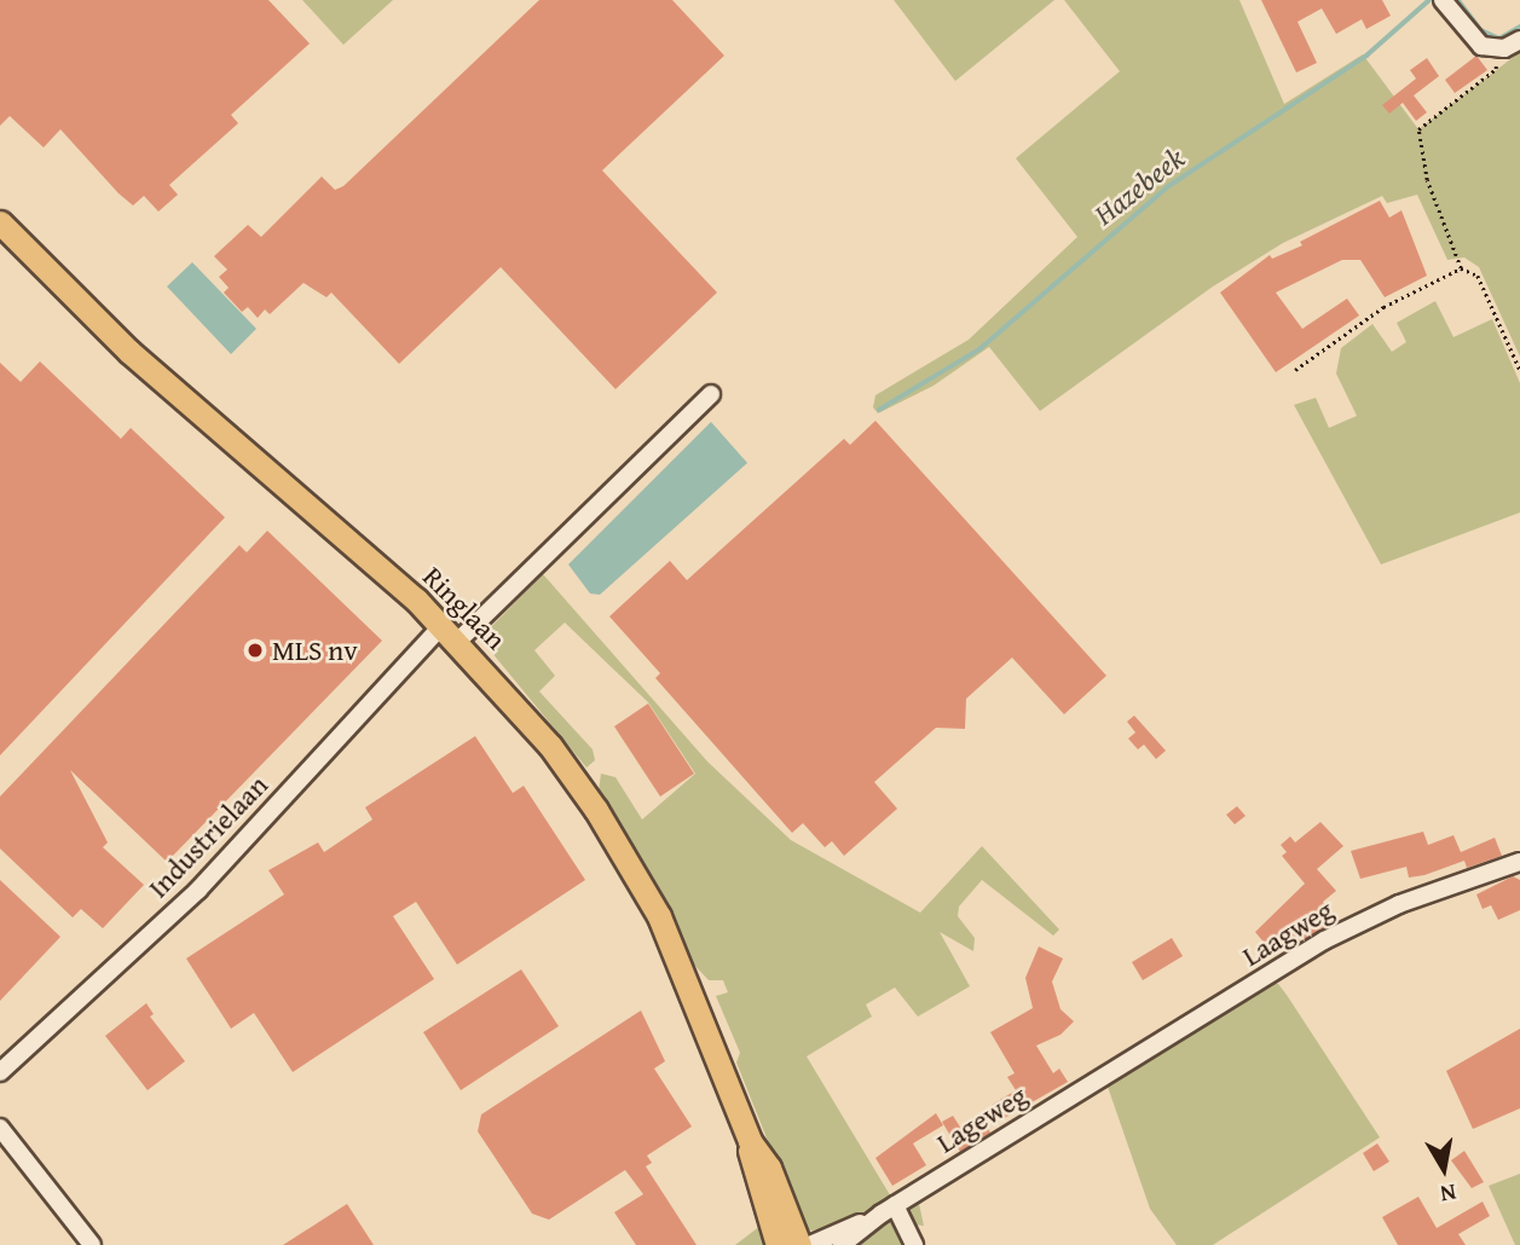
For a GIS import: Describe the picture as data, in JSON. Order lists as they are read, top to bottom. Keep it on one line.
{"streets":{"main road":["Ringlaan"],"street":["Industrielaan","Laagweg","Lageweg"]},"crossings":[["Ringlaan","Industrielaan"],["Laagweg","Lageweg"]],"water":["Hazebeek"],"places":["MLS nv"],"north":"bottom"}
